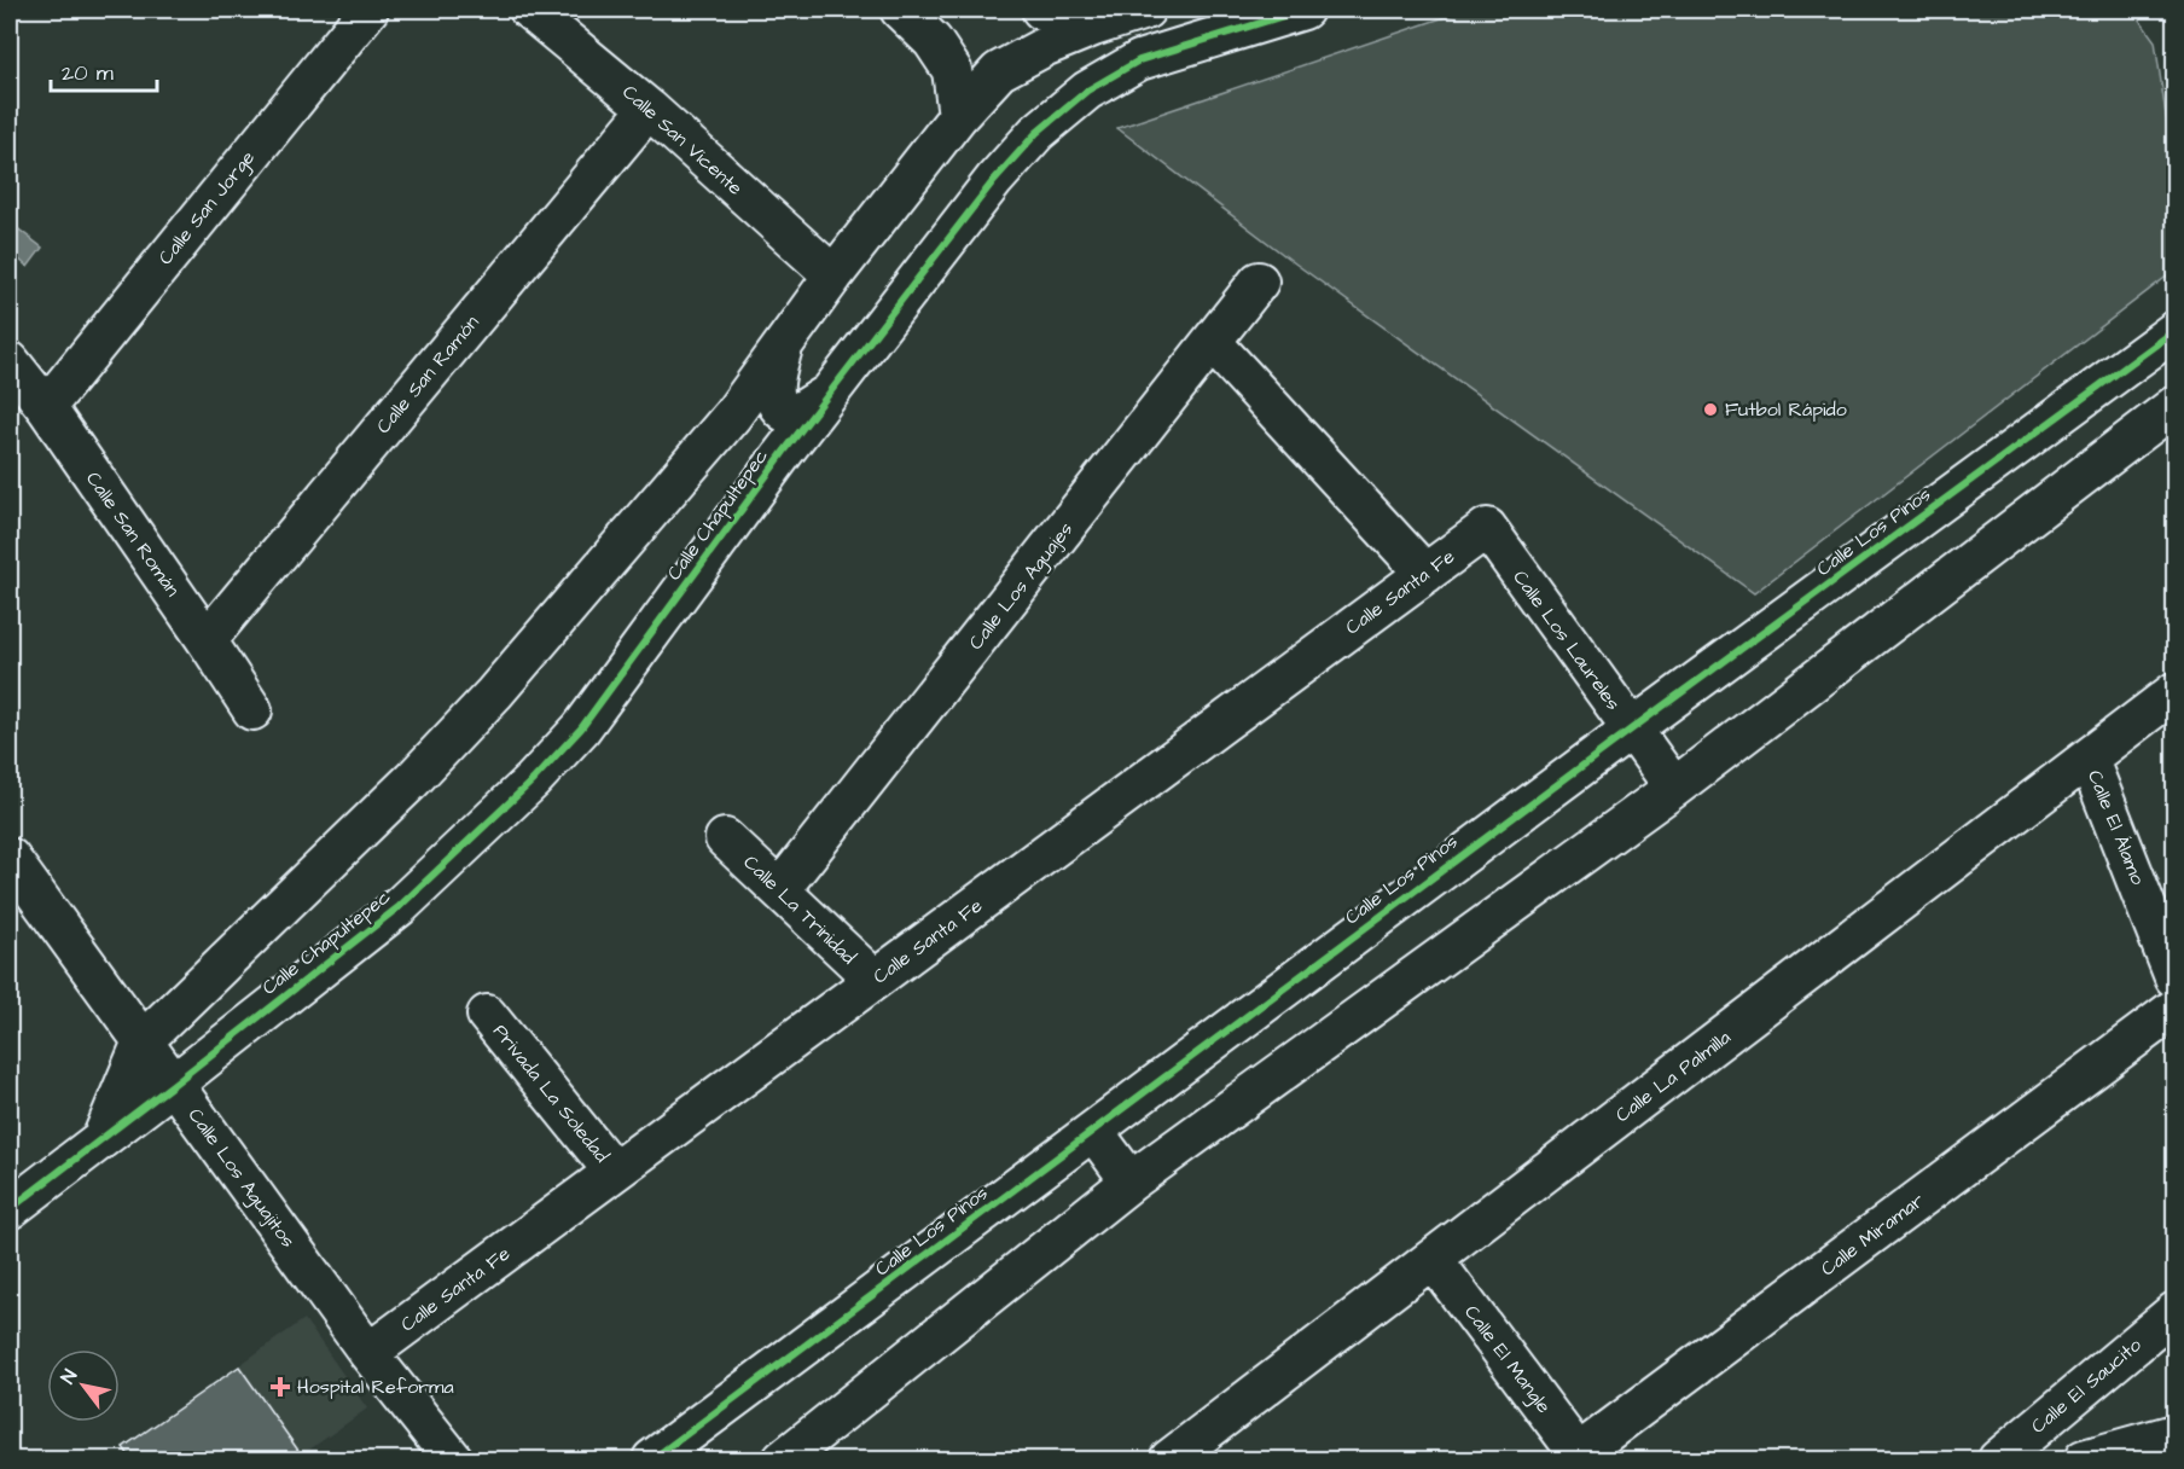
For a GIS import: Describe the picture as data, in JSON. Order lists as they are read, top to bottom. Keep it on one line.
{"streets":{"street":["Calle San Vicente","Calle San Jorge","Calle San Ramón","Calle Chapultepec","Calle Los Pinos","Calle San Román","Calle Los Aguajes","Calle Santa Fe","Calle Los Laureles","Calle El Álamo","Calle La Trinidad","Calle La Palmilla","Privada La Soledad","Calle Los Aguajitos","Calle Miramar","Calle El Mangle","Calle El Saucito"]},"crossings":[["Calle San Vicente","Calle San Ramón"],["Calle San Jorge","Calle San Román"],["Calle San Ramón","Calle San Román"],["Calle Chapultepec","Calle Los Aguajitos"],["Calle Los Pinos","Calle Los Laureles"],["Calle Los Aguajes","Calle La Trinidad"],["Calle Santa Fe","Calle Los Laureles"],["Calle Santa Fe","Calle La Trinidad"],["Calle Santa Fe","Privada La Soledad"],["Calle Santa Fe","Calle Los Aguajitos"],["Calle El Álamo","Calle La Palmilla"],["Calle La Palmilla","Calle El Mangle"],["Calle Miramar","Calle El Mangle"]],"places":{"other":["Futbol Rápido"],"health":["Hospital Reforma"]},"scale_bar":"20 m","north":"top left"}
